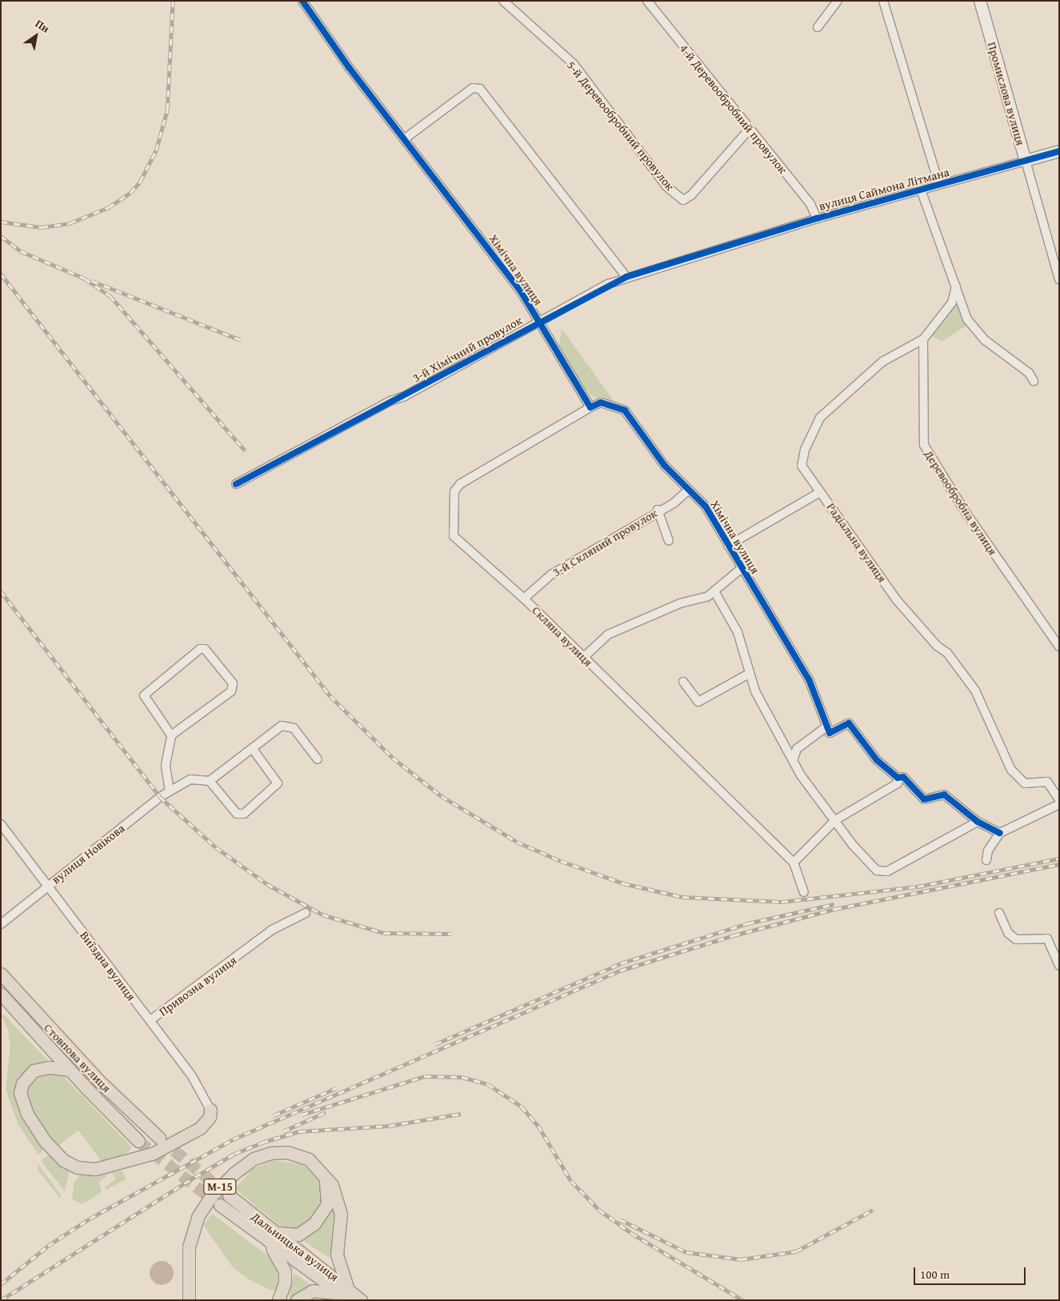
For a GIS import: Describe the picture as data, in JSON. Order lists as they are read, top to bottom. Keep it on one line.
{"streets":{"main road":["Стовпова вулиця","М-15","Дальницька вулиця"],"street":["Промислова вулиця","4-й Деревообробний провулок","5-й Деревообробний провулок","вулиця Саймона Літмана","Хімічна вулиця","3-й Хімічний провулок","Деревообробна вулиця","3-й Скляний провулок","Радіальна вулиця","Скляна вулиця","вулиця Новікова","Виїздна вулиця","Привозна вулиця"]},"crossings":[["Промислова вулиця","вулиця Саймона Літмана"],["4-й Деревообробний провулок","5-й Деревообробний провулок"],["4-й Деревообробний провулок","вулиця Саймона Літмана"],["вулиця Саймона Літмана","3-й Хімічний провулок"],["Хімічна вулиця","3-й Хімічний провулок"],["Хімічна вулиця","3-й Скляний провулок"],["Хімічна вулиця","Скляна вулиця"],["Деревообробна вулиця","Радіальна вулиця"],["3-й Скляний провулок","Скляна вулиця"],["вулиця Новікова","Виїздна вулиця"],["Виїздна вулиця","Привозна вулиця"],["М-15","Дальницька вулиця"]],"scale_bar":"100 m","north":"top right"}
